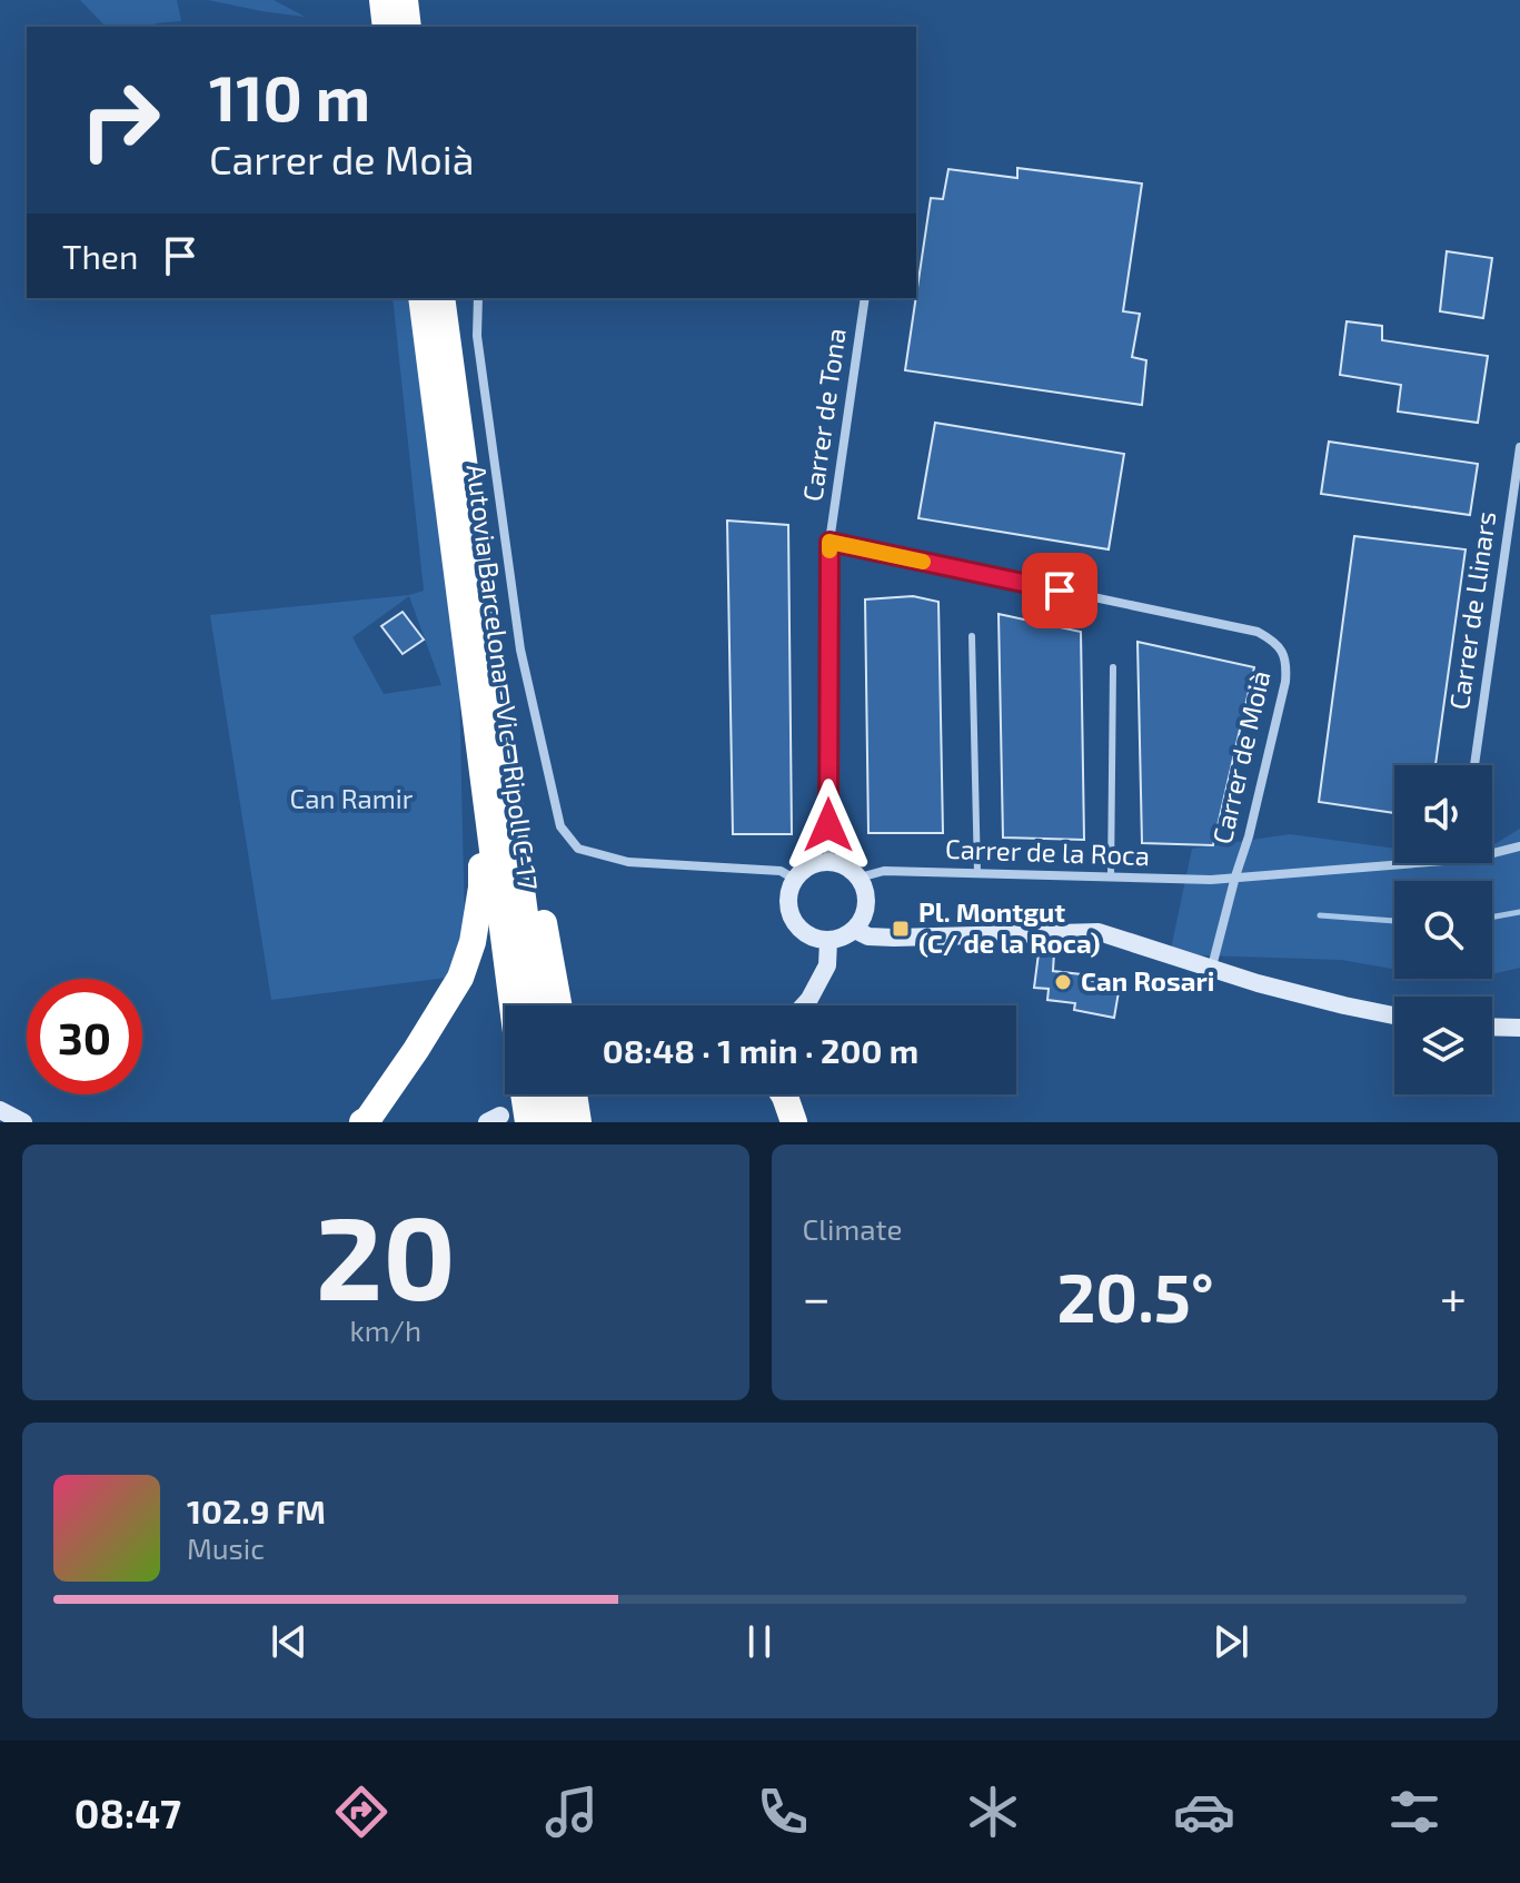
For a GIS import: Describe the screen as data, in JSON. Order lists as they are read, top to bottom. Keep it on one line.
{"streets":{"highway":["Autovia Barcelona - Vic - Ripoll C-17"],"street":["Carrer de Tona","Carrer de Llinars","Carrer de Moià","Carrer de la Roca"]},"crossings":[["Carrer de Tona","Carrer de Moià"],["Carrer de Tona","Carrer de la Roca"],["Carrer de Moià","Carrer de la Roca"]],"parks":["Can Ramir"],"places":{"transit":["Pl. Montgut (C/ de la Roca)"],"other":["Can Rosari"]},"page":{"turn":["110 m","Carrer de Moià"],"then":"Then","limit":"30","trip":"08:48 · 1 min · 200 m","tile":[["20","km/h"],"Climate"],"heat":["−","20.5°","+"],"song":["102.9 FM","Music"],"tabs":"08:47"}}
